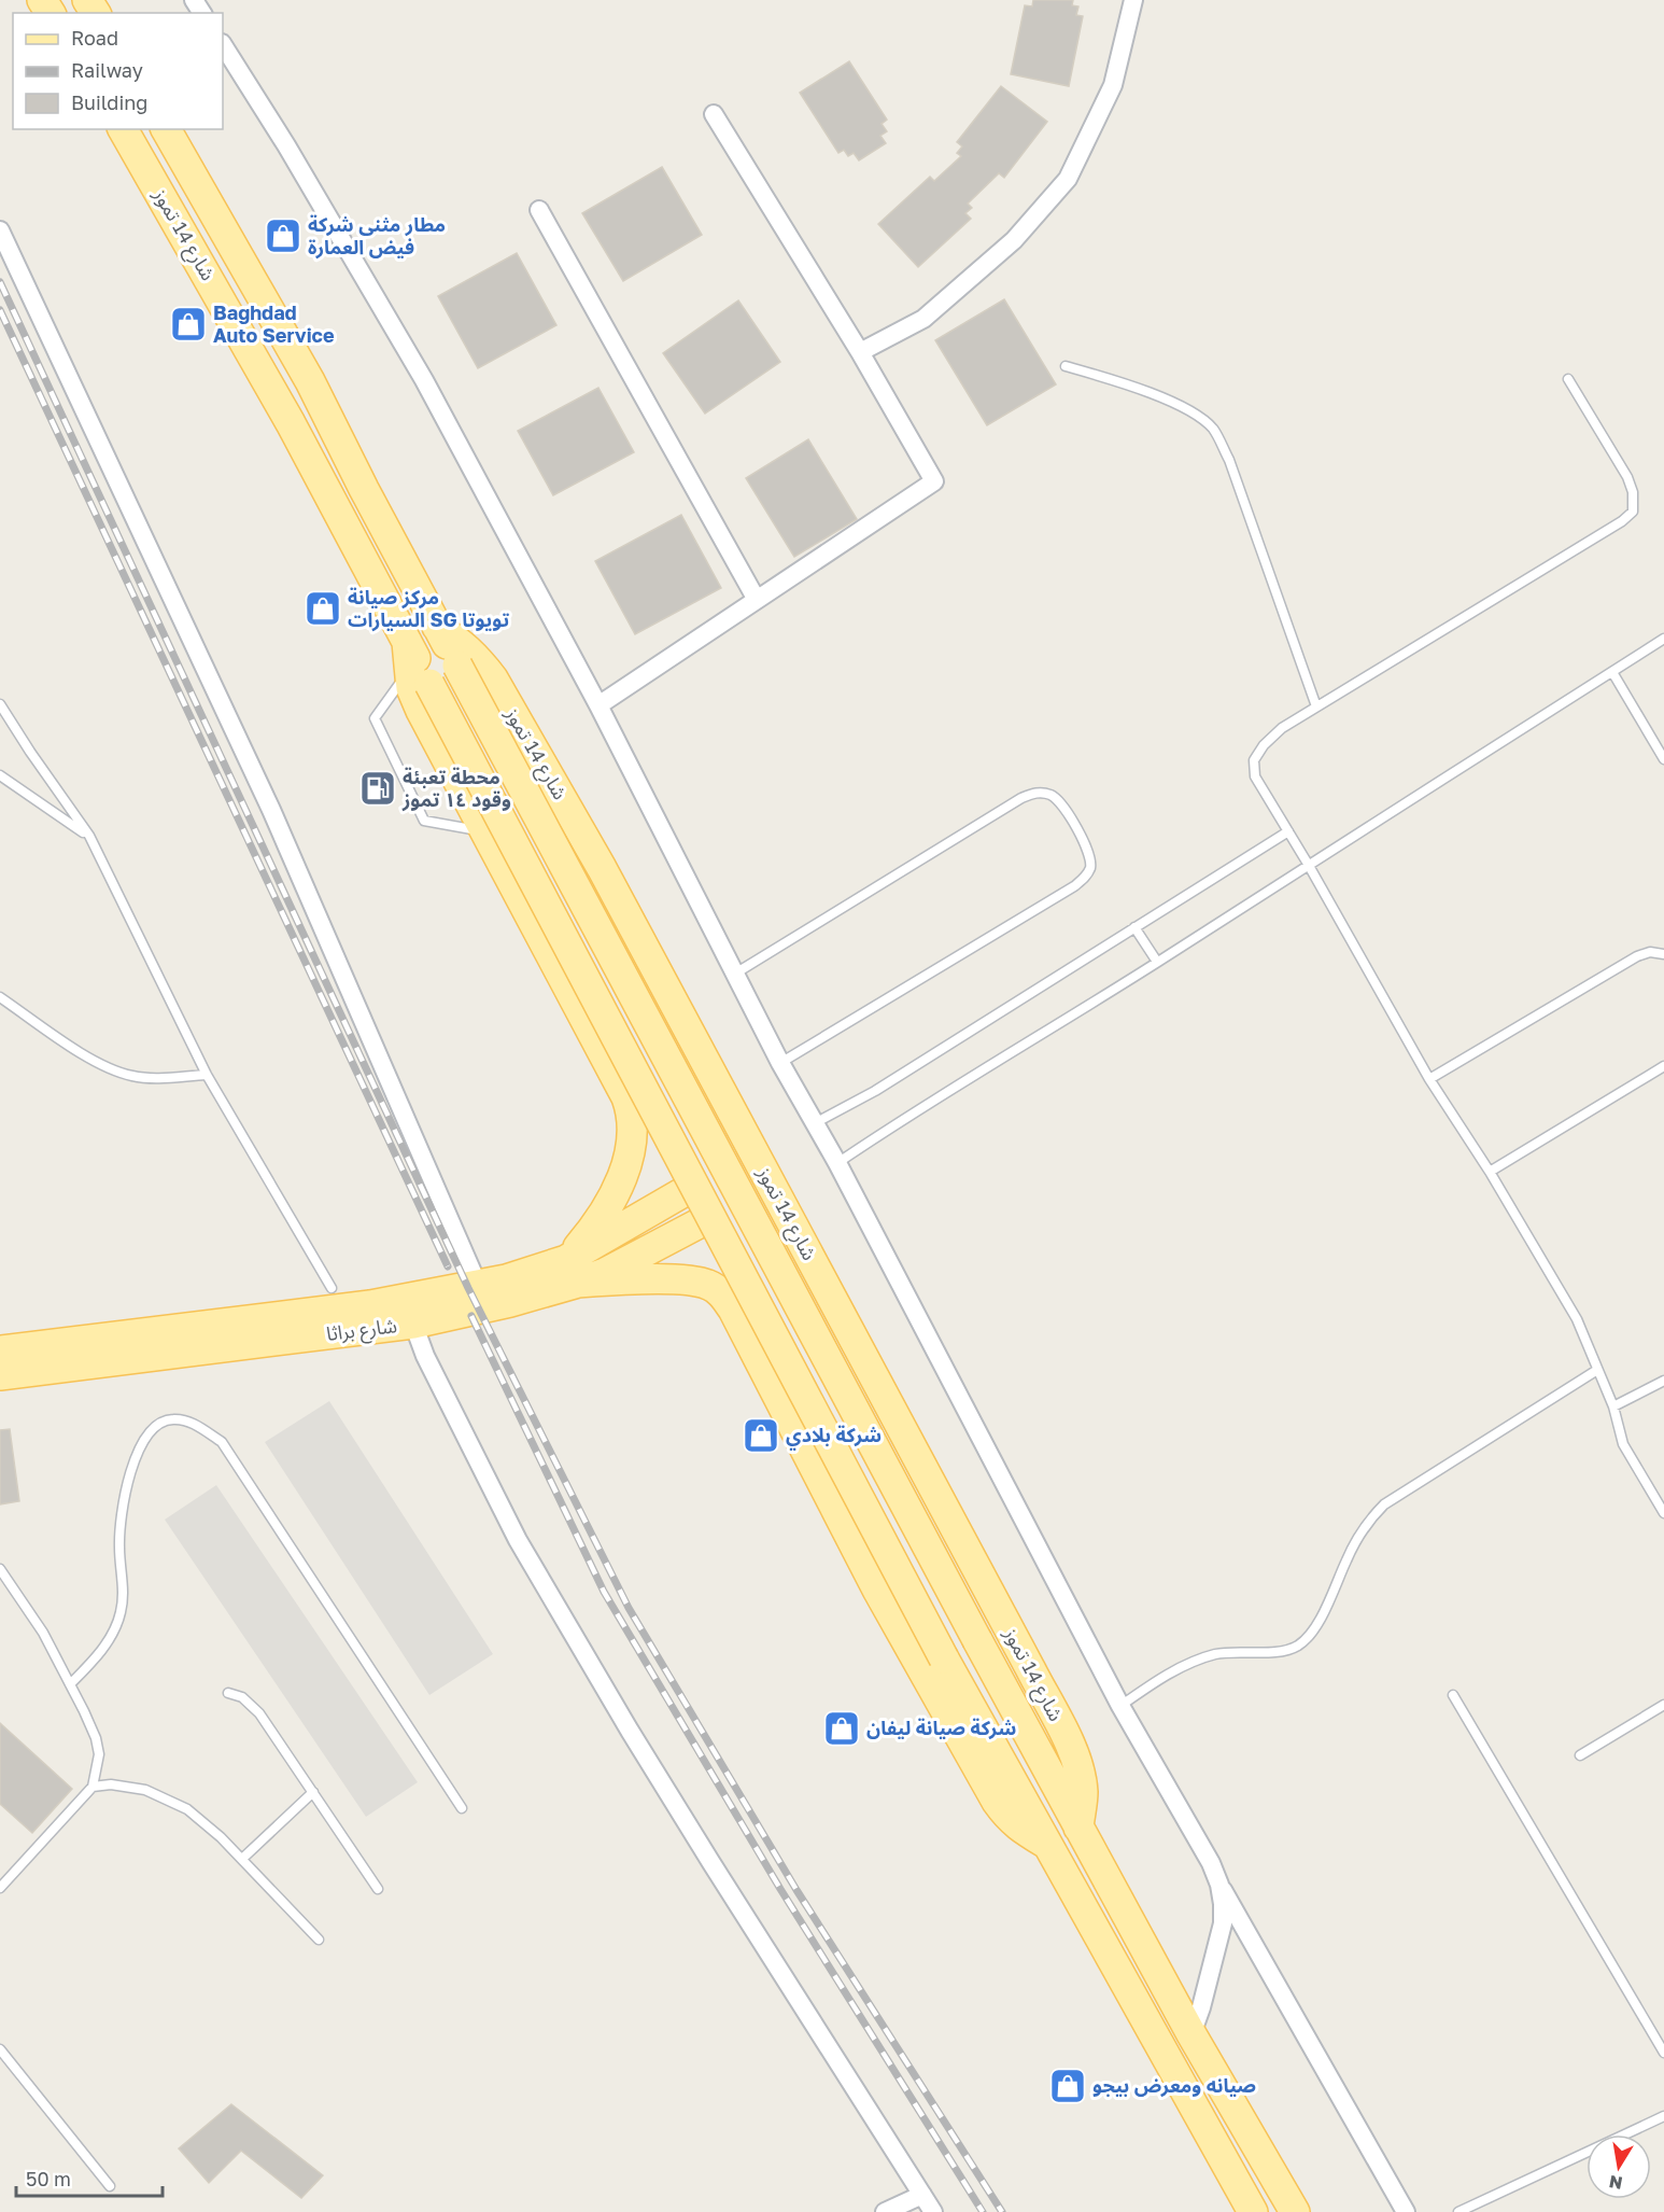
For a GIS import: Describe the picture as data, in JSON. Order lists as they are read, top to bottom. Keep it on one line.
{"streets":{"main road":["شارع 14 تموز","شارع براثا"]},"places":{"shop":["مطار مثنى شركة فيض العمارة","Baghdad Auto Service","مركز صيانة السيارات SG تويوتا","شركة بلادي","شركة صيانة ليفان","صيانه ومعرض بيجو"],"fuel station":["محطة تعبئة وقود ١٤ تموز"]},"legend":["Road","Railway","Building"],"scale_bar":"50 m","north":"bottom"}
